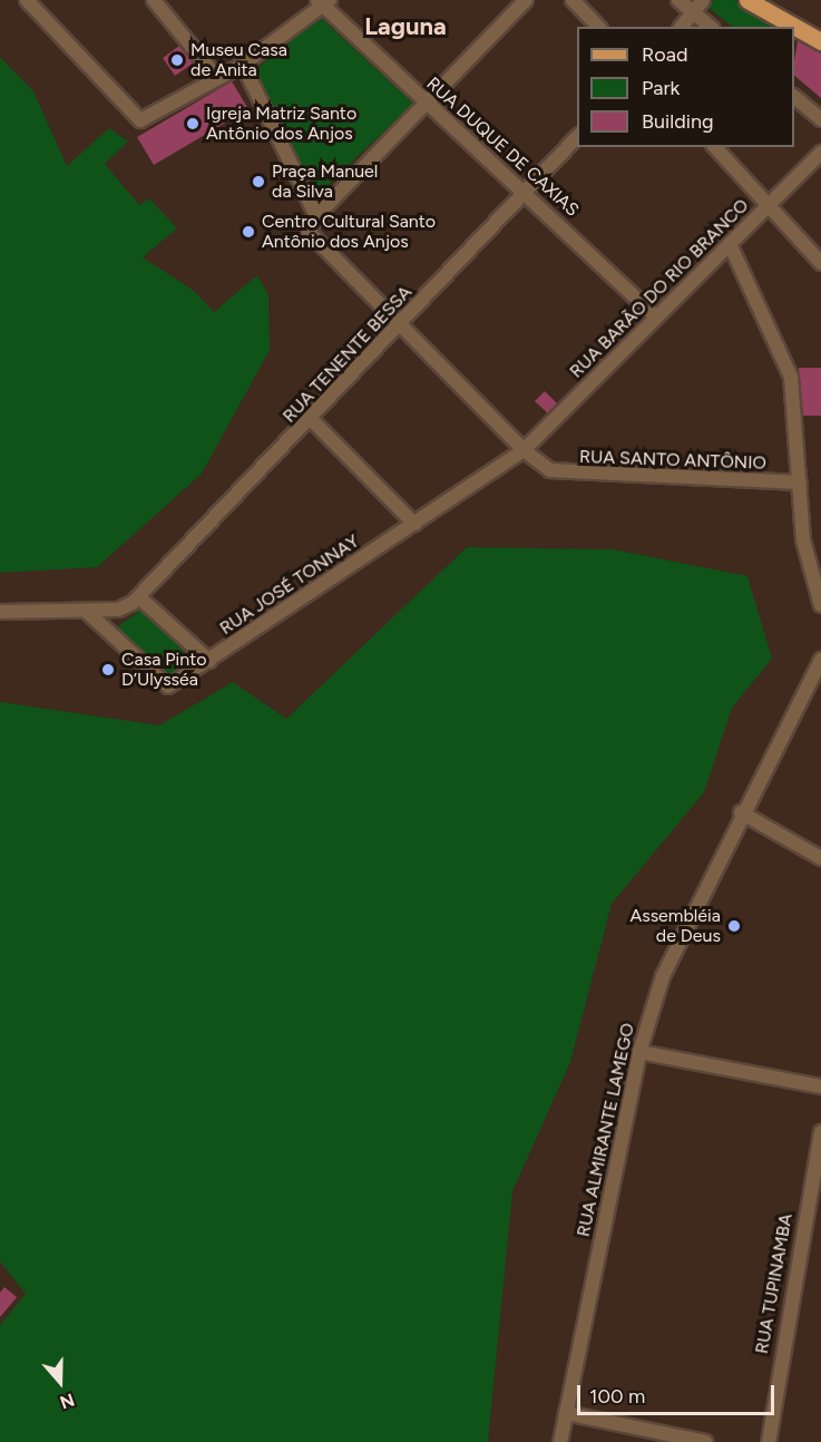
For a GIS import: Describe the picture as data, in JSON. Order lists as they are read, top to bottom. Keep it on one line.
{"streets":{"street":["RUA DUQUE DE CAXIAS","RUA BARÃO DO RIO BRANCO","RUA TENENTE BESSA","RUA SANTO ANTÔNIO","RUA JOSÉ TONNAY","RUA ALMIRANTE LAMEGO","RUA TUPINAMBA"]},"crossings":[["RUA DUQUE DE CAXIAS","RUA BARÃO DO RIO BRANCO"],["RUA DUQUE DE CAXIAS","RUA TENENTE BESSA"],["RUA BARÃO DO RIO BRANCO","RUA SANTO ANTÔNIO"],["RUA BARÃO DO RIO BRANCO","RUA JOSÉ TONNAY"],["RUA TENENTE BESSA","RUA SANTO ANTÔNIO"],["RUA SANTO ANTÔNIO","RUA JOSÉ TONNAY"]],"districts":["Laguna"],"places":["Museu Casa de Anita","Igreja Matriz Santo Antônio dos Anjos","Praça Manuel da Silva","Centro Cultural Santo Antônio dos Anjos","Casa Pinto D’Ulysséa","Assembléia de Deus"],"legend":["Road","Park","Building"],"scale_bar":"100 m","north":"bottom"}
